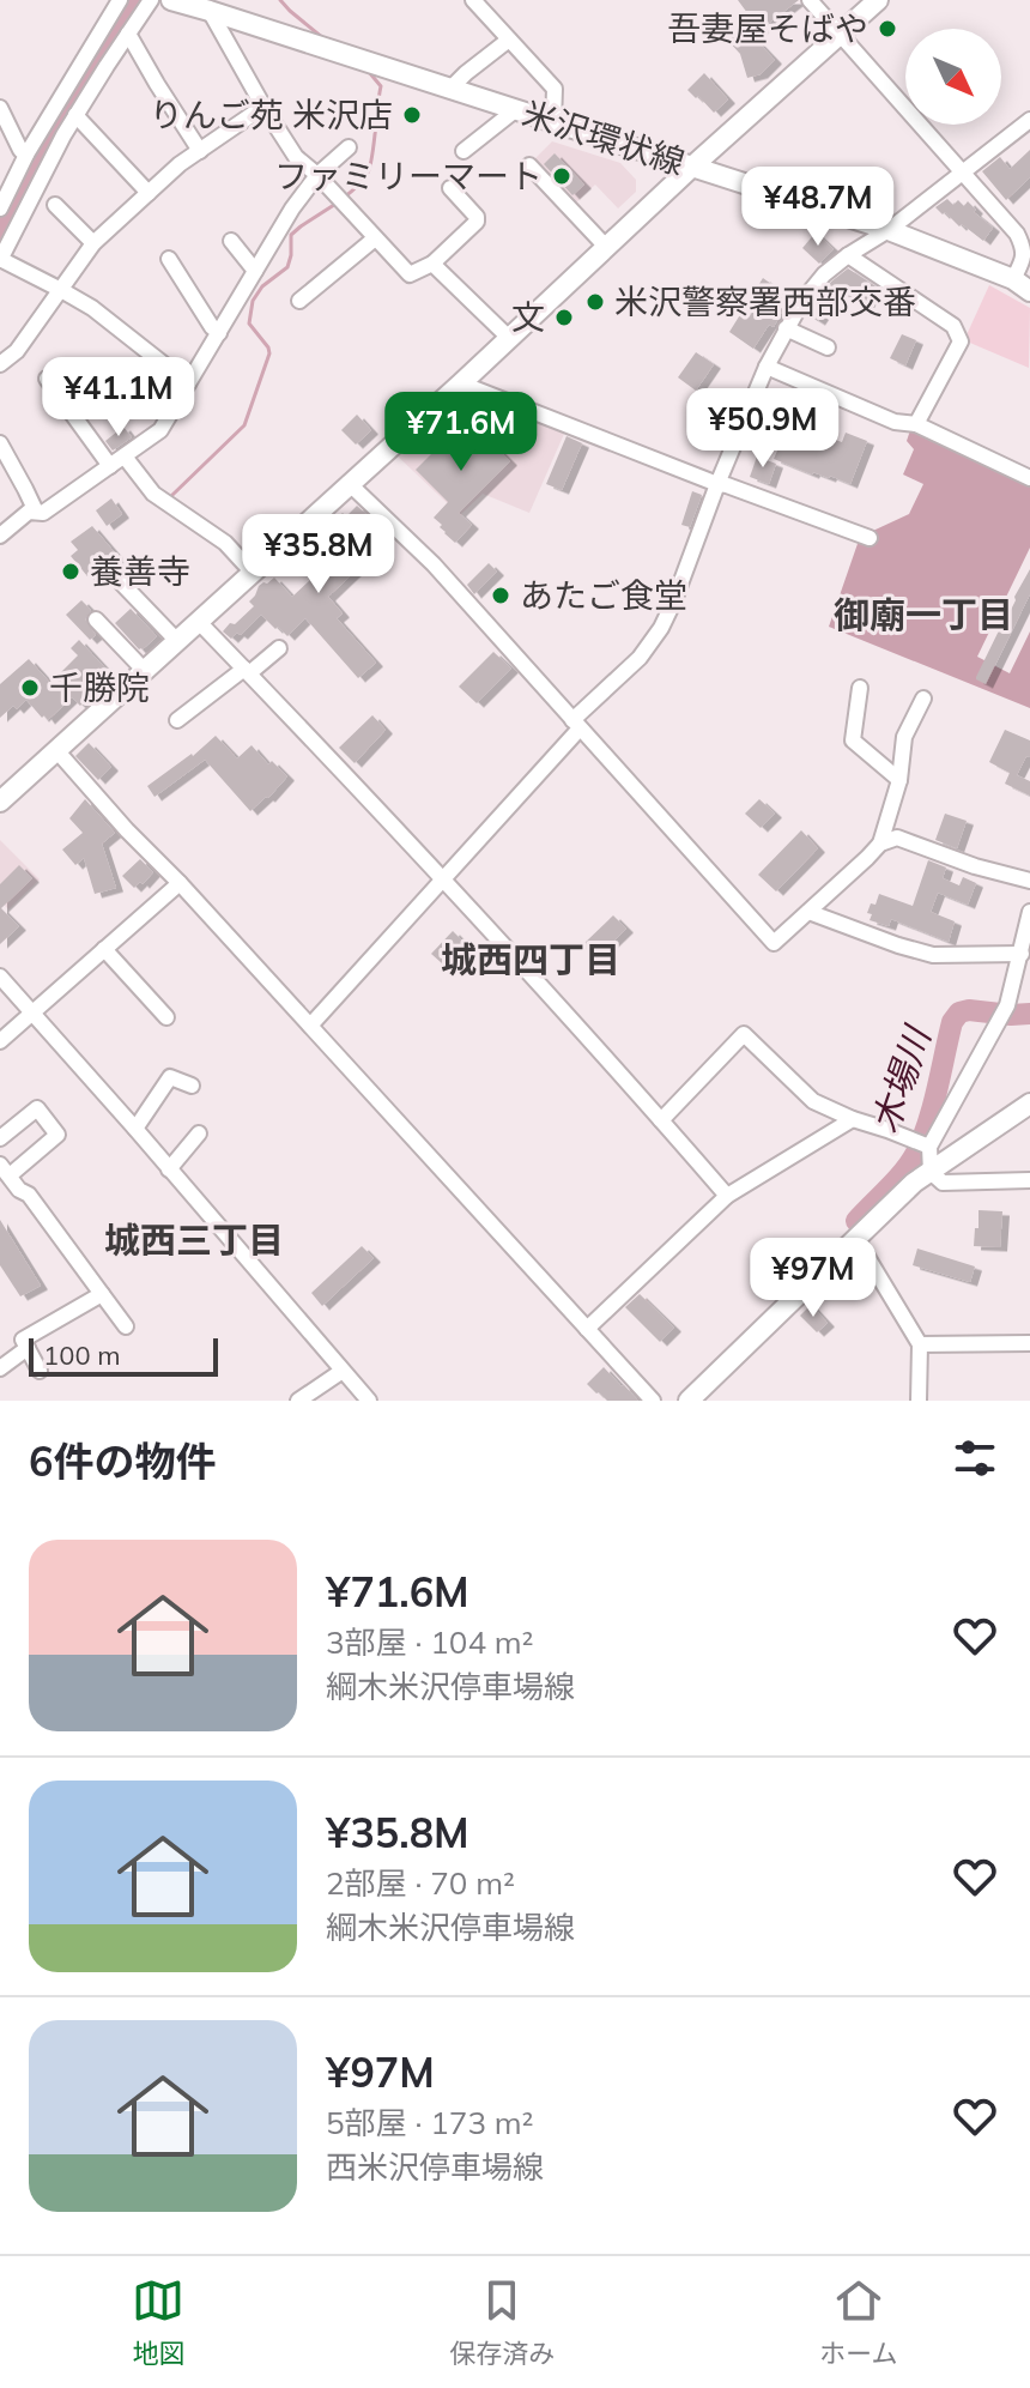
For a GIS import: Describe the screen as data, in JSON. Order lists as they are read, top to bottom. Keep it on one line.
{"streets":{"main road":["米沢環状線"]},"districts":["御廟一丁目","城西四丁目","城西三丁目"],"water":["木場川"],"places":["吾妻屋そばや","りんご苑 米沢店","ファミリーマート","米沢警察署西部交番","文","養善寺","あたご食堂","千勝院"],"scale_bar":"100 m","north":"bottom right","page":{"price":["¥48.7M","¥41.1M","¥50.9M","¥71.6M","¥35.8M","¥97M"],"scale":"100 m","heading":"6件の物件","list":[{"name":"¥71.6M","note":"3部屋 · 104 m² · 綱木米沢停車場線"},{"name":"¥35.8M","note":"2部屋 · 70 m² · 綱木米沢停車場線"},{"name":"¥97M","note":"5部屋 · 173 m² · 西米沢停車場線"}],"tabs":["地図","保存済み","ホーム"]}}
